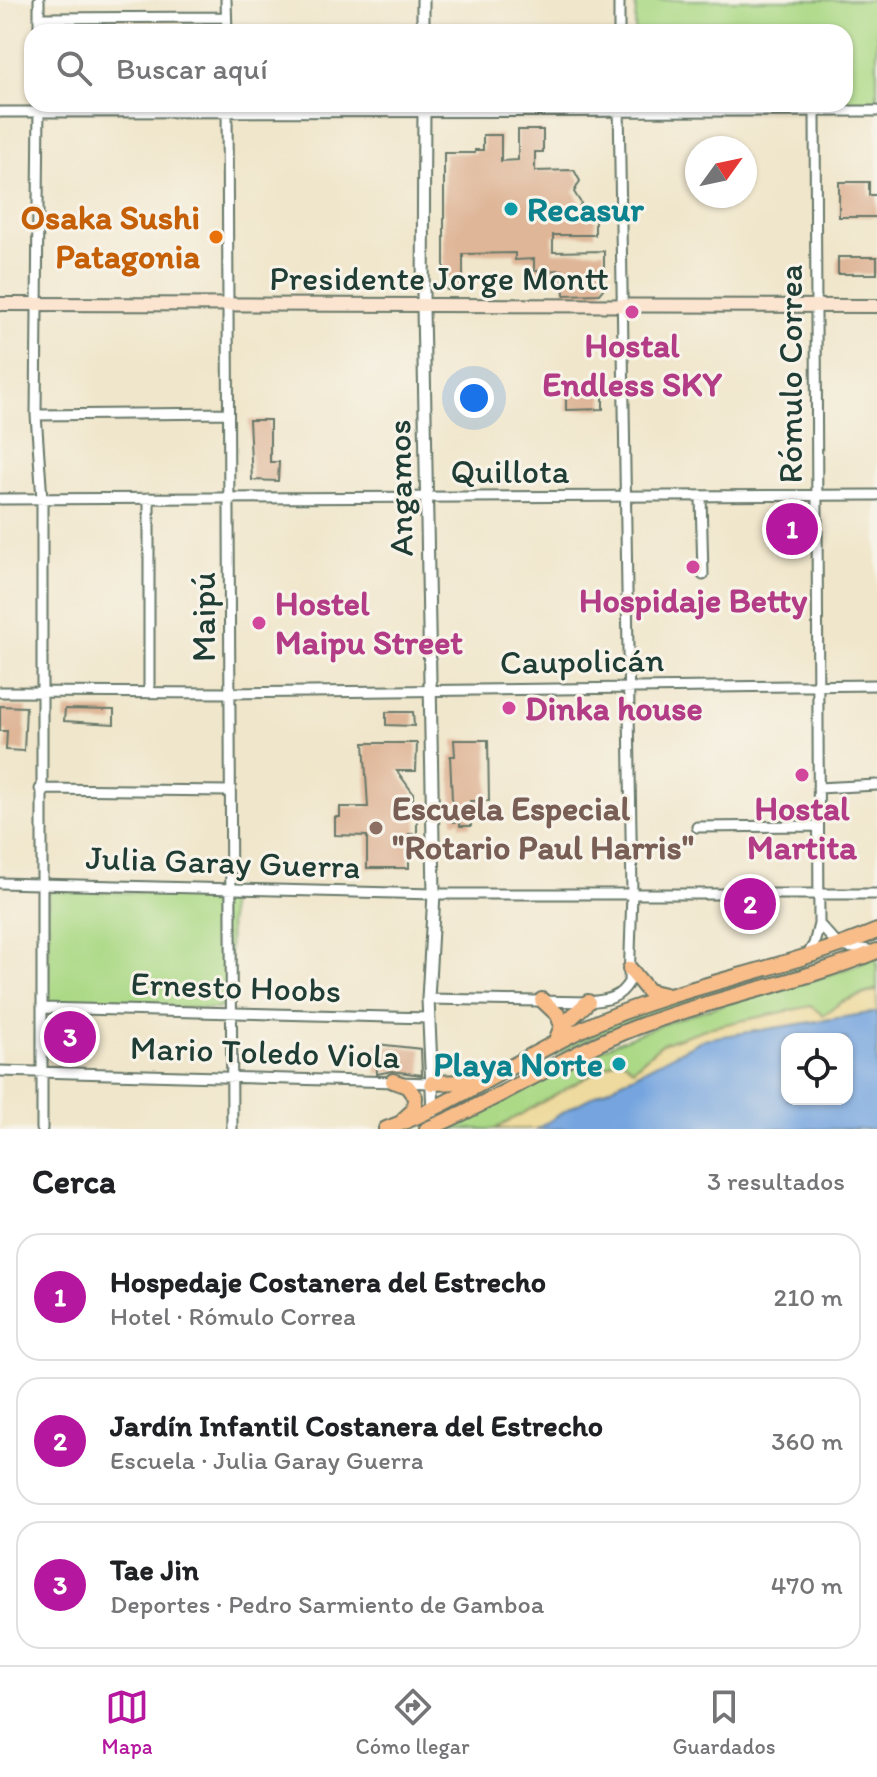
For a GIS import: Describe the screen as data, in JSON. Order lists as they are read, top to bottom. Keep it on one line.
{"streets":{"main road":["Presidente Jorge Montt"],"street":["Rómulo Correa","Quillota","Angamos","Maipú","Caupolicán","Julia Garay Guerra","Ernesto Hoobs","Mario Toledo Viola"]},"crossings":[["Presidente Jorge Montt","Rómulo Correa"],["Presidente Jorge Montt","Angamos"],["Presidente Jorge Montt","Maipú"],["Rómulo Correa","Quillota"],["Rómulo Correa","Caupolicán"],["Rómulo Correa","Julia Garay Guerra"],["Quillota","Angamos"],["Quillota","Maipú"],["Angamos","Caupolicán"],["Angamos","Julia Garay Guerra"],["Angamos","Ernesto Hoobs"],["Angamos","Mario Toledo Viola"],["Maipú","Caupolicán"],["Maipú","Julia Garay Guerra"],["Maipú","Ernesto Hoobs"],["Maipú","Mario Toledo Viola"]],"places":["Recasur","Osaka Sushi Patagonia","Hostal Endless SKY","Hospidaje Betty","Hostel Maipu Street","Dinka house","Hostal Martita","Escuela Especial \"Rotario Paul Harris\"","Playa Norte"],"north":"top right","page":{"search":"Buscar aquí","pins":["1","2","3"],"heading":["Cerca","3 resultados"],"list":[{"mark":"1","name":"Hospedaje Costanera del Estrecho","note":"Hotel · Rómulo Correa","value":"210 m"},{"mark":"2","name":"Jardín Infantil Costanera del Estrecho","note":"Escuela · Julia Garay Guerra","value":"360 m"},{"mark":"3","name":"Tae Jin","note":"Deportes · Pedro Sarmiento de Gamboa","value":"470 m"}],"nav":["Mapa","Cómo llegar","Guardados"]}}
